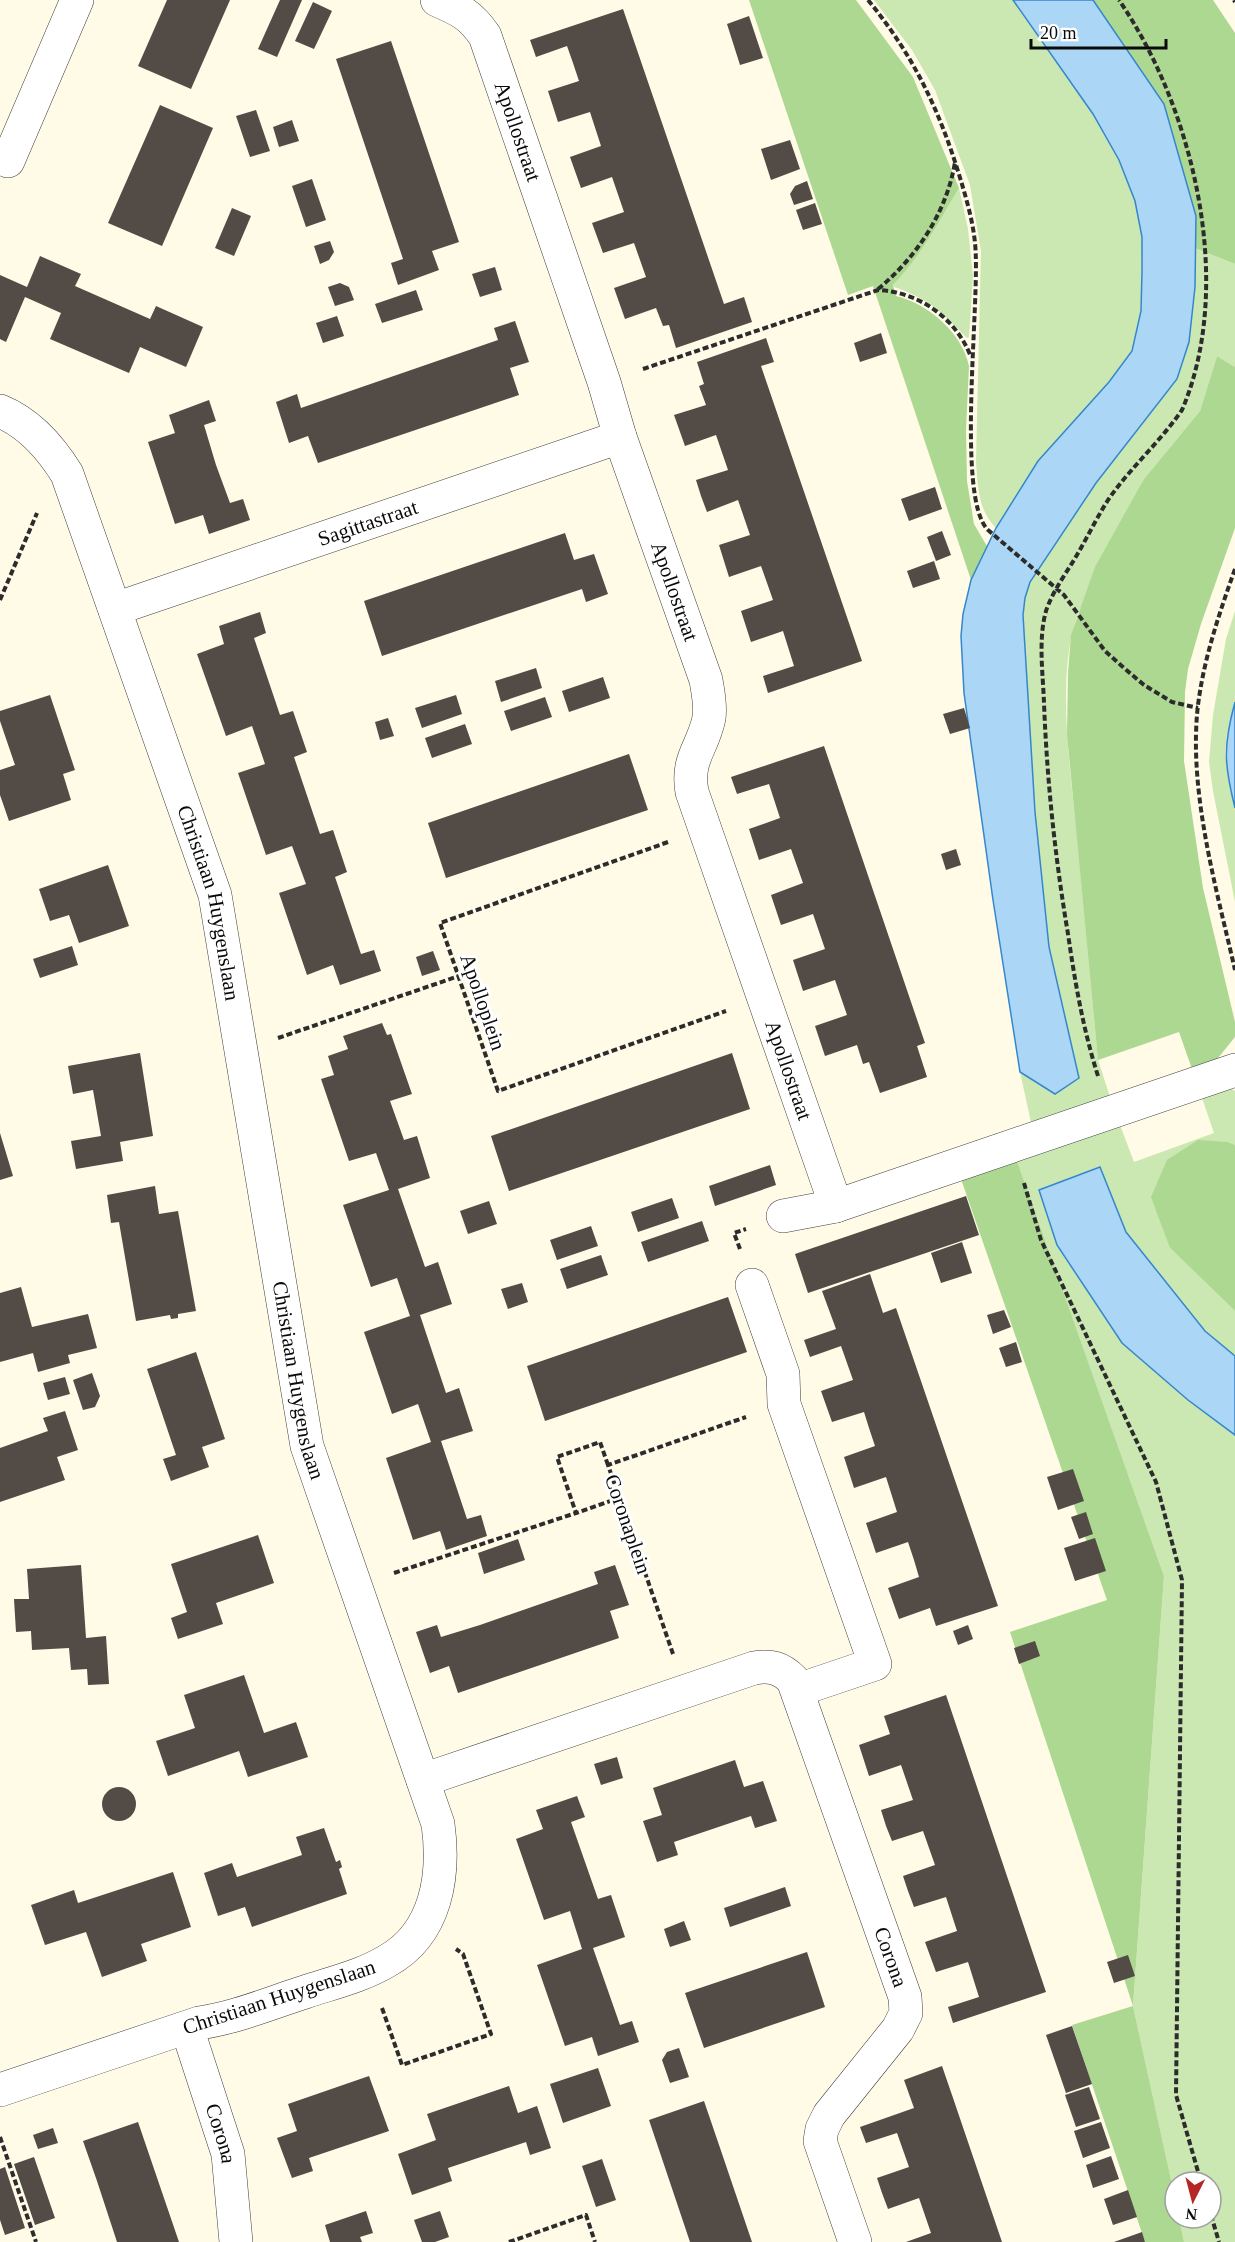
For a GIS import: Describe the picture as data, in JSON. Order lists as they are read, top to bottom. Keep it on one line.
{"streets":{"street":["Apollostraat","Sagittastraat","Christiaan Huygenslaan","Corona"],"path":["Apolloplein","Coronaplein"]},"crossings":[["Apollostraat","Sagittastraat"],["Apollostraat","Apolloplein"],["Sagittastraat","Christiaan Huygenslaan"],["Christiaan Huygenslaan","Corona"],["Coronaplein","Corona"]],"scale_bar":"20 m","north":"bottom"}
